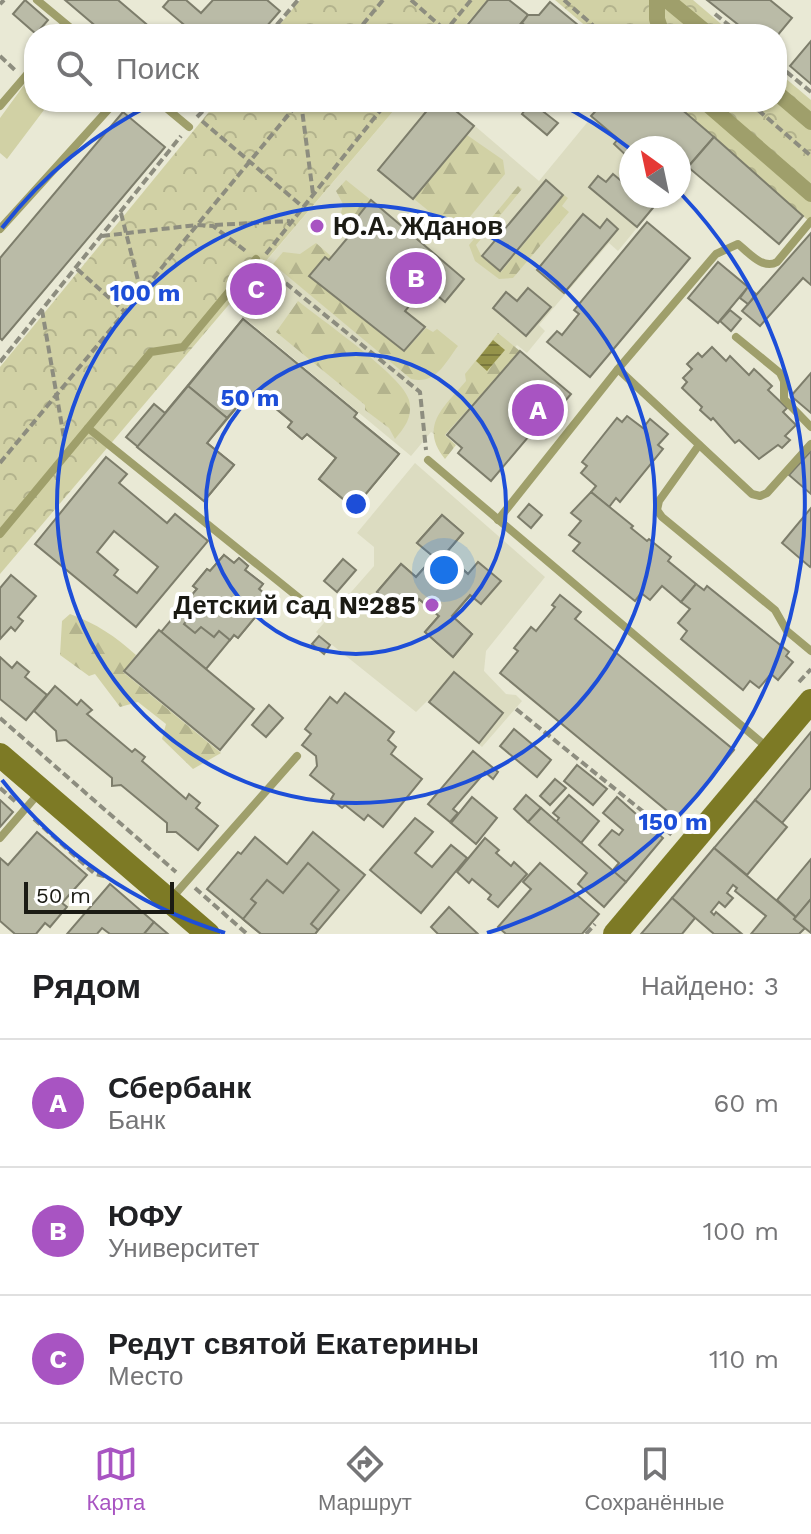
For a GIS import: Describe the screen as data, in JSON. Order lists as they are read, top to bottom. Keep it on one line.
{"places":["Ю.А. Жданов","Детский сад №285"],"scale_bar":"50 m","north":"top left","page":{"search":"Поиск","pins":["B","C","A"],"scale":"50 m","heading":["Рядом","Найдено: 3"],"list":[{"mark":"A","name":"Сбербанк","note":"Банк","value":"60 m"},{"mark":"B","name":"ЮФУ","note":"Университет","value":"100 m"},{"mark":"C","name":"Редут святой Екатерины","note":"Место","value":"110 m"}],"nav":["Карта","Маршрут","Сохранённые"]},"rings":["100 m","50 m","150 m"]}
